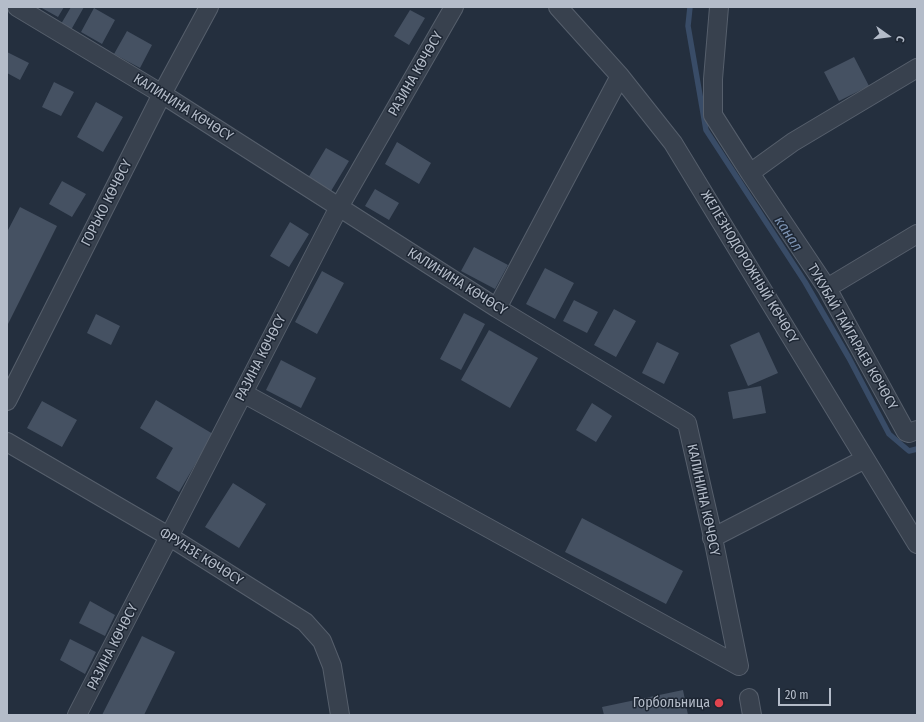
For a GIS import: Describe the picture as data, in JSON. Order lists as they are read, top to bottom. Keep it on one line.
{"streets":{"street":["РАЗИНА КӨЧӨСҮ","КАЛИНИНА КӨЧӨСҮ","ГОРЬКО КӨЧӨСҮ","ЖЕЛЕЗНОДОРОЖНЫЙ КӨЧӨСҮ","ТУКУБАЙ ТАЙГАРАЕВ КӨЧӨСҮ","ФРУНЗЕ КӨЧӨСҮ"]},"crossings":[["РАЗИНА КӨЧӨСҮ","КАЛИНИНА КӨЧӨСҮ"],["РАЗИНА КӨЧӨСҮ","ФРУНЗЕ КӨЧӨСҮ"],["КАЛИНИНА КӨЧӨСҮ","ГОРЬКО КӨЧӨСҮ"]],"water":["канал"],"places":["Горбольница"],"scale_bar":"20 m","north":"right"}
